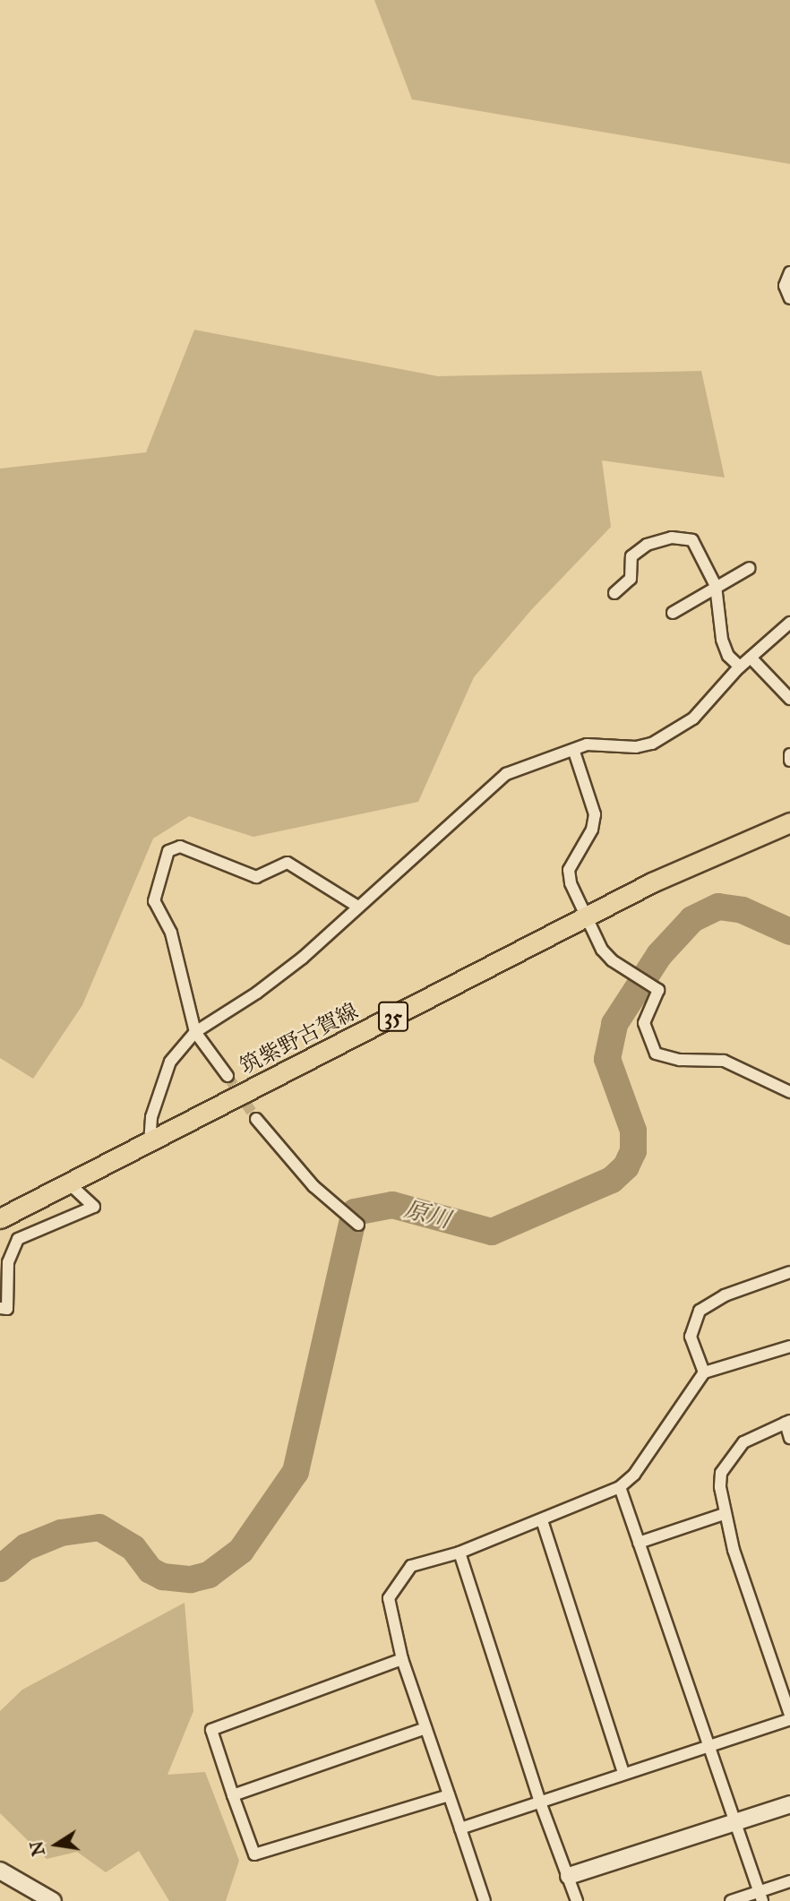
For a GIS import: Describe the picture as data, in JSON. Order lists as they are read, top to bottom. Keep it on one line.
{"streets":{"main road":["35","筑紫野古賀線"]},"water":["原川"],"north":"left"}
